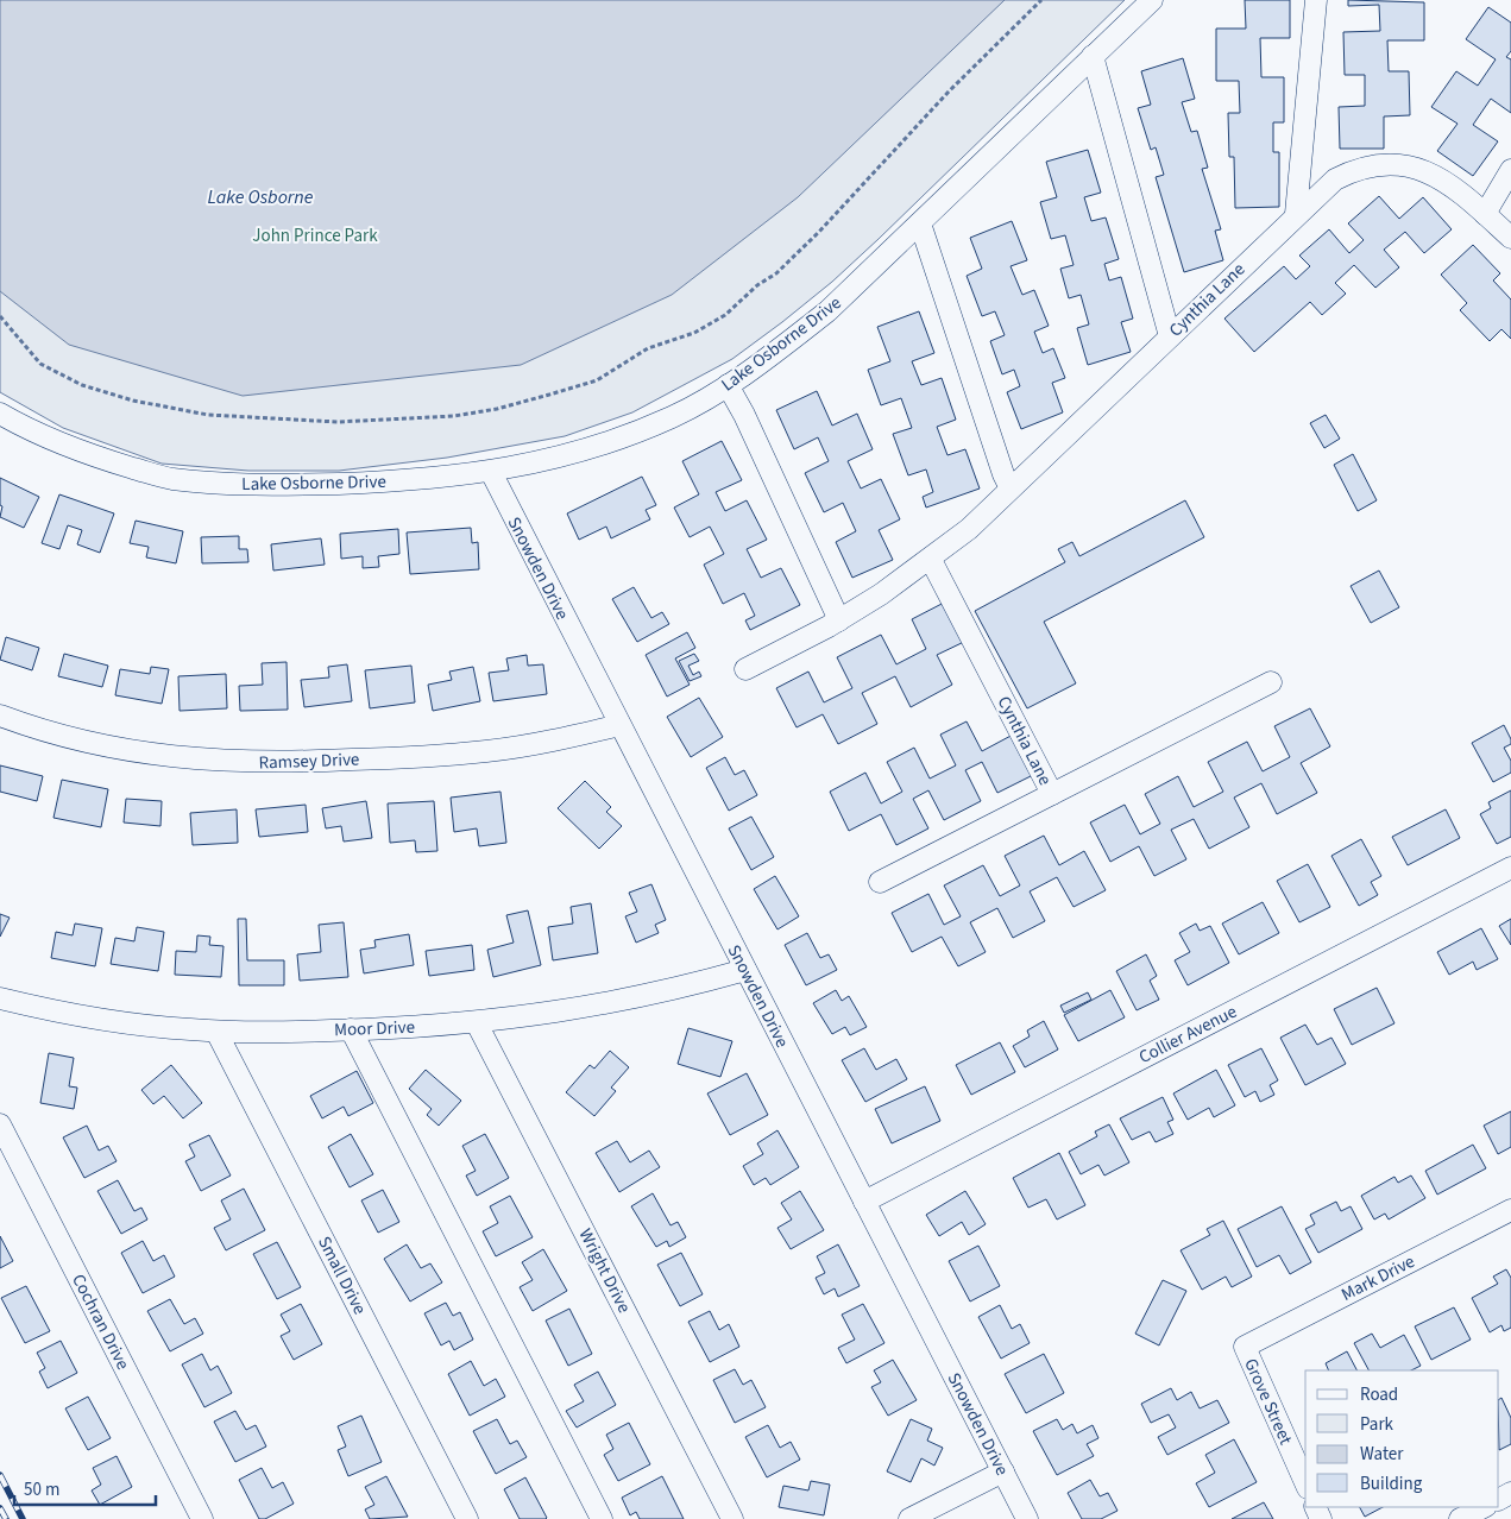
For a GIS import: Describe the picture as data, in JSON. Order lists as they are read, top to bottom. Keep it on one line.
{"streets":{"street":["Cynthia Lane","Lake Osborne Drive","Snowden Drive","Ramsey Drive","Moor Drive","Collier Avenue","Wright Drive","Small Drive","Mark Drive","Cochran Drive","Grove Street"]},"crossings":[["Lake Osborne Drive","Snowden Drive"],["Snowden Drive","Ramsey Drive"],["Snowden Drive","Moor Drive"],["Snowden Drive","Collier Avenue"],["Moor Drive","Wright Drive"],["Moor Drive","Small Drive"],["Mark Drive","Grove Street"]],"water":["Lake Osborne"],"parks":["John Prince Park"],"legend":["Road","Park","Water","Building"],"scale_bar":"50 m"}
